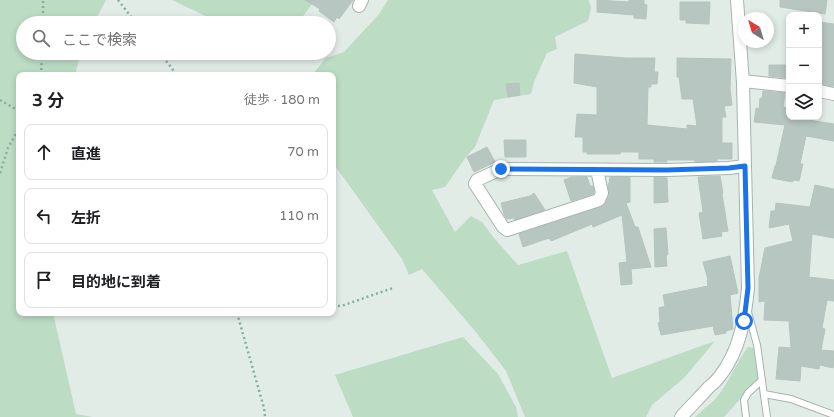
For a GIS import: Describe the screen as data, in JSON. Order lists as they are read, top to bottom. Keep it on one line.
{"north":"top left","page":{"map_buttons":["+","−"],"search":"ここで検索","heading":["3 分","徒歩 · 180 m"],"list":[["直進","70 m"],["左折","110 m"],"目的地に到着"]}}
